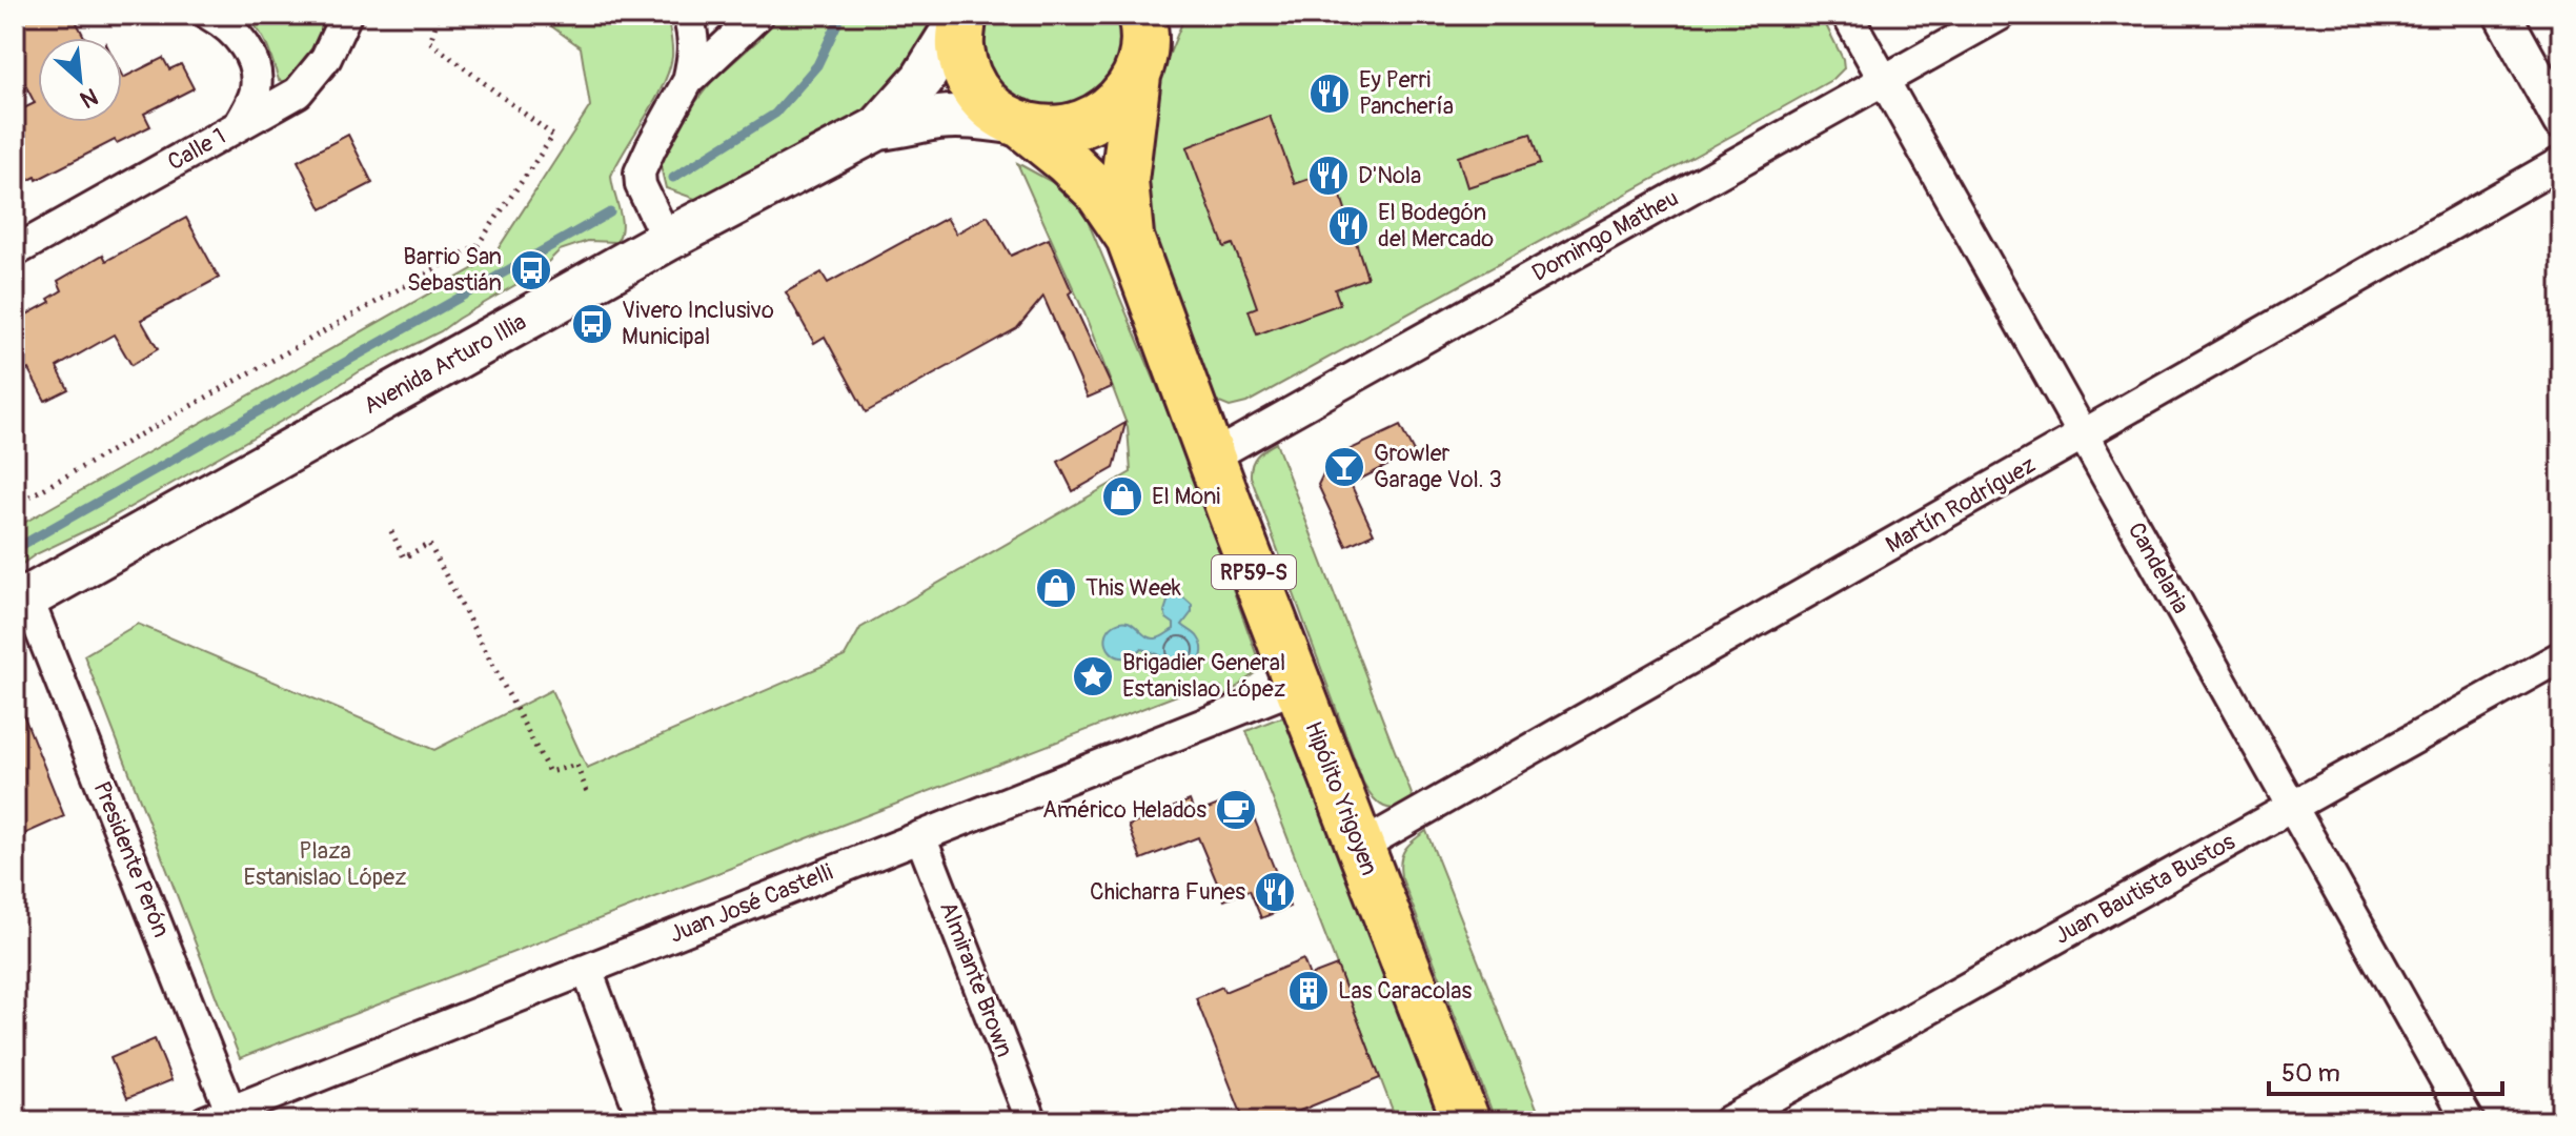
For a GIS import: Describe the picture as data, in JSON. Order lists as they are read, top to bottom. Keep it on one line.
{"streets":{"main road":["Avenida Arturo Illia","RP59-S","Hipólito Yrigoyen"],"street":["Calle 1","Domingo Matheu","Martín Rodríguez","Candelaria","Presidente Perón","Juan Bautista Bustos","Juan José Castelli","Almirante Brown"]},"crossings":[["Domingo Matheu","Candelaria"],["Domingo Matheu","Hipólito Yrigoyen"],["Avenida Arturo Illia","RP59-S"],["Avenida Arturo Illia","Hipólito Yrigoyen"],["Avenida Arturo Illia","Presidente Perón"],["Martín Rodríguez","Candelaria"],["Martín Rodríguez","Hipólito Yrigoyen"],["Candelaria","Juan Bautista Bustos"],["RP59-S","Hipólito Yrigoyen"],["Hipólito Yrigoyen","Juan José Castelli"],["Presidente Perón","Juan José Castelli"],["Juan José Castelli","Almirante Brown"]],"parks":["Plaza Estanislao López"],"places":{"restaurant":["Ey Perri Panchería","D'Nola","El Bodegón del Mercado","Chicharra Funes"],"bus stop":["Barrio San Sebastián","Vivero Inclusivo Municipal"],"bar":["Growler Garage Vol. 3"],"shop":["El Moni","This Week"],"place":["Brigadier General Estanislao López"],"cafe":["Américo Helados"],"building":["Las Caracolas"]},"scale_bar":"50 m","north":"bottom right"}
